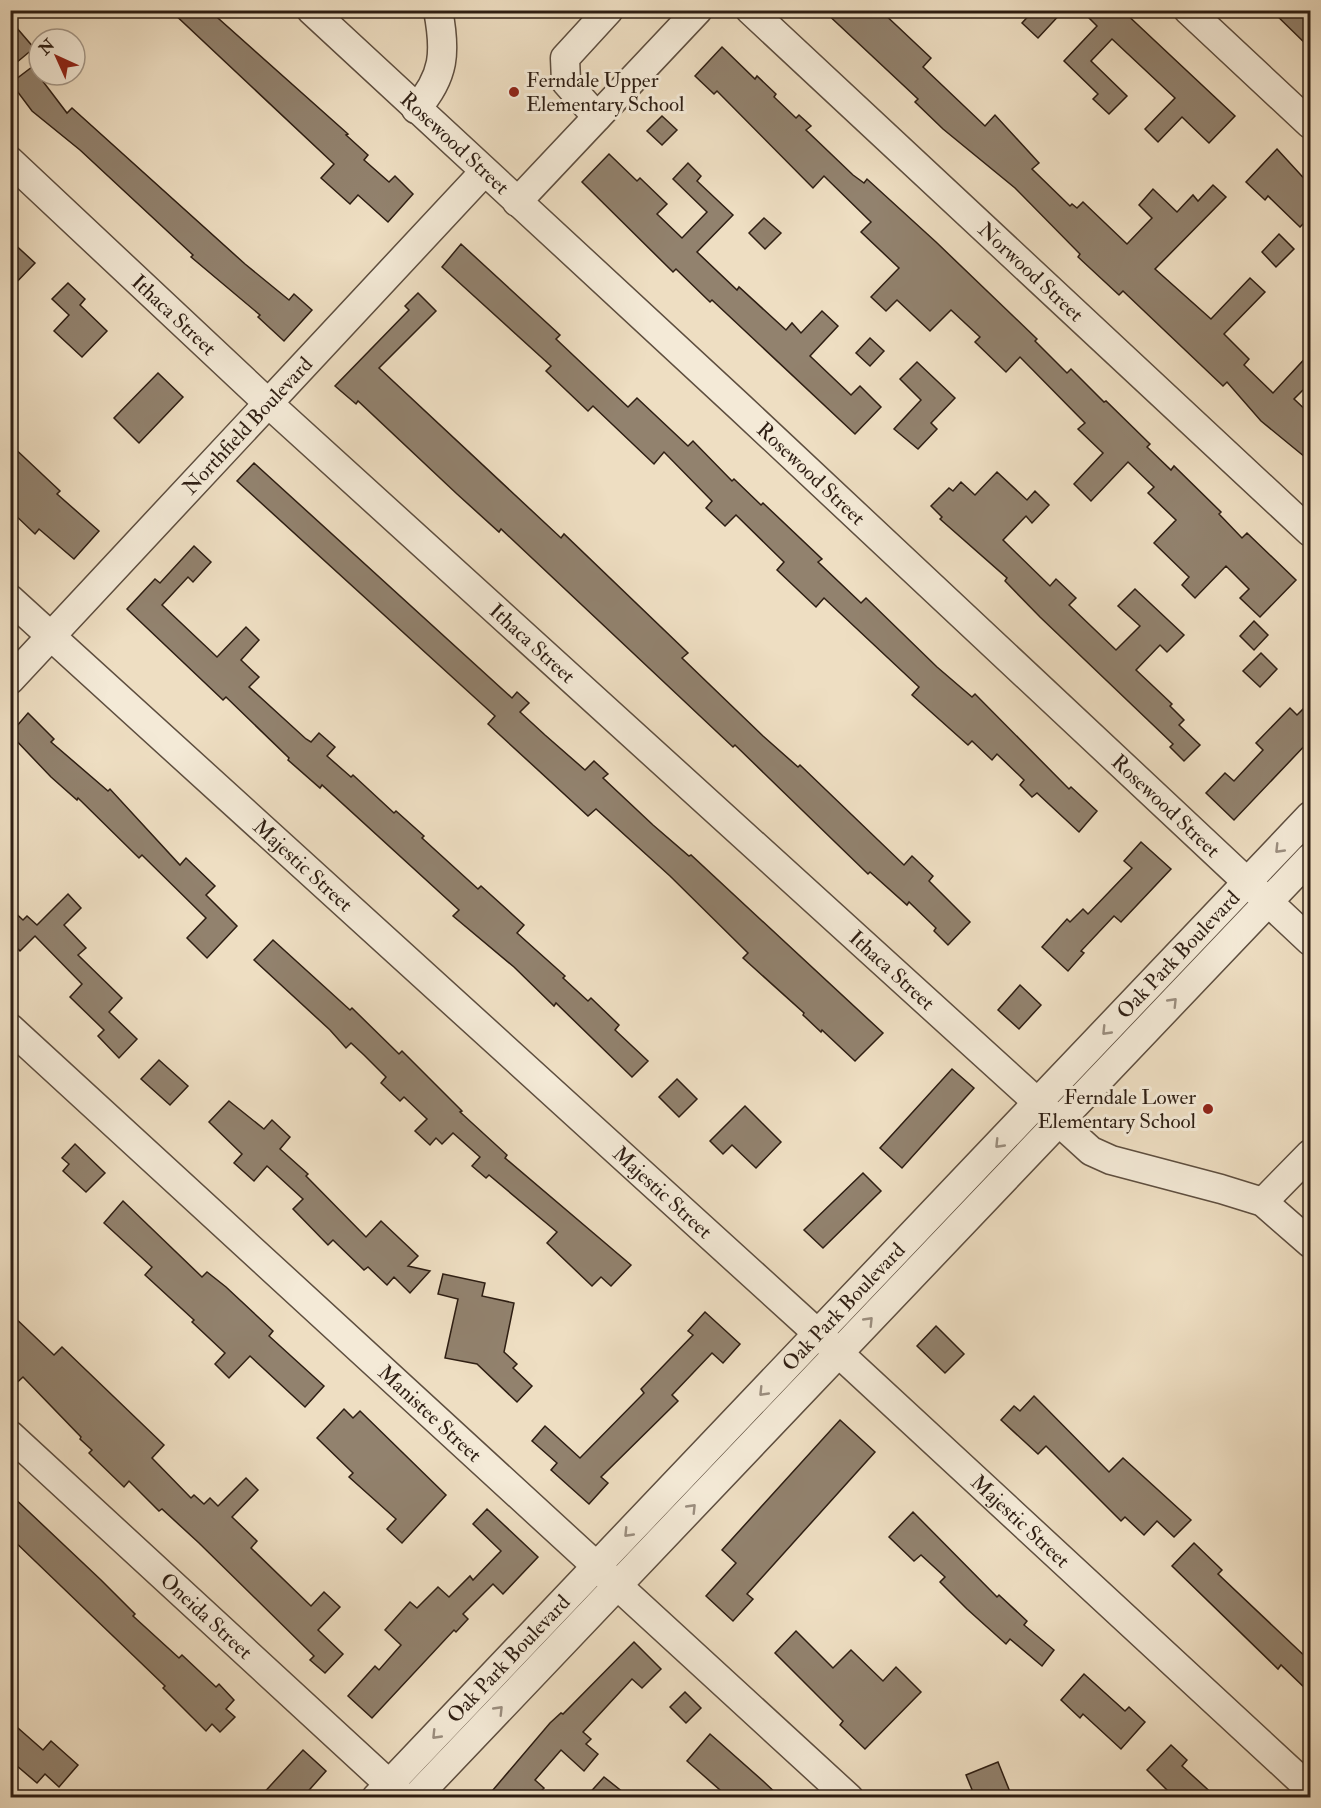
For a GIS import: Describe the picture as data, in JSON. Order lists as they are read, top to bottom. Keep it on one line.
{"streets":{"street":["Rosewood Street","Norwood Street","Ithaca Street","Northfield Boulevard","Majestic Street","Oak Park Boulevard","Manistee Street","Oneida Street"]},"crossings":[["Rosewood Street","Northfield Boulevard"],["Rosewood Street","Oak Park Boulevard"],["Ithaca Street","Northfield Boulevard"],["Ithaca Street","Oak Park Boulevard"],["Northfield Boulevard","Majestic Street"],["Majestic Street","Oak Park Boulevard"],["Oak Park Boulevard","Manistee Street"],["Oak Park Boulevard","Oneida Street"]],"places":["Ferndale Upper Elementary School","Ferndale Lower Elementary School"],"north":"top left"}
